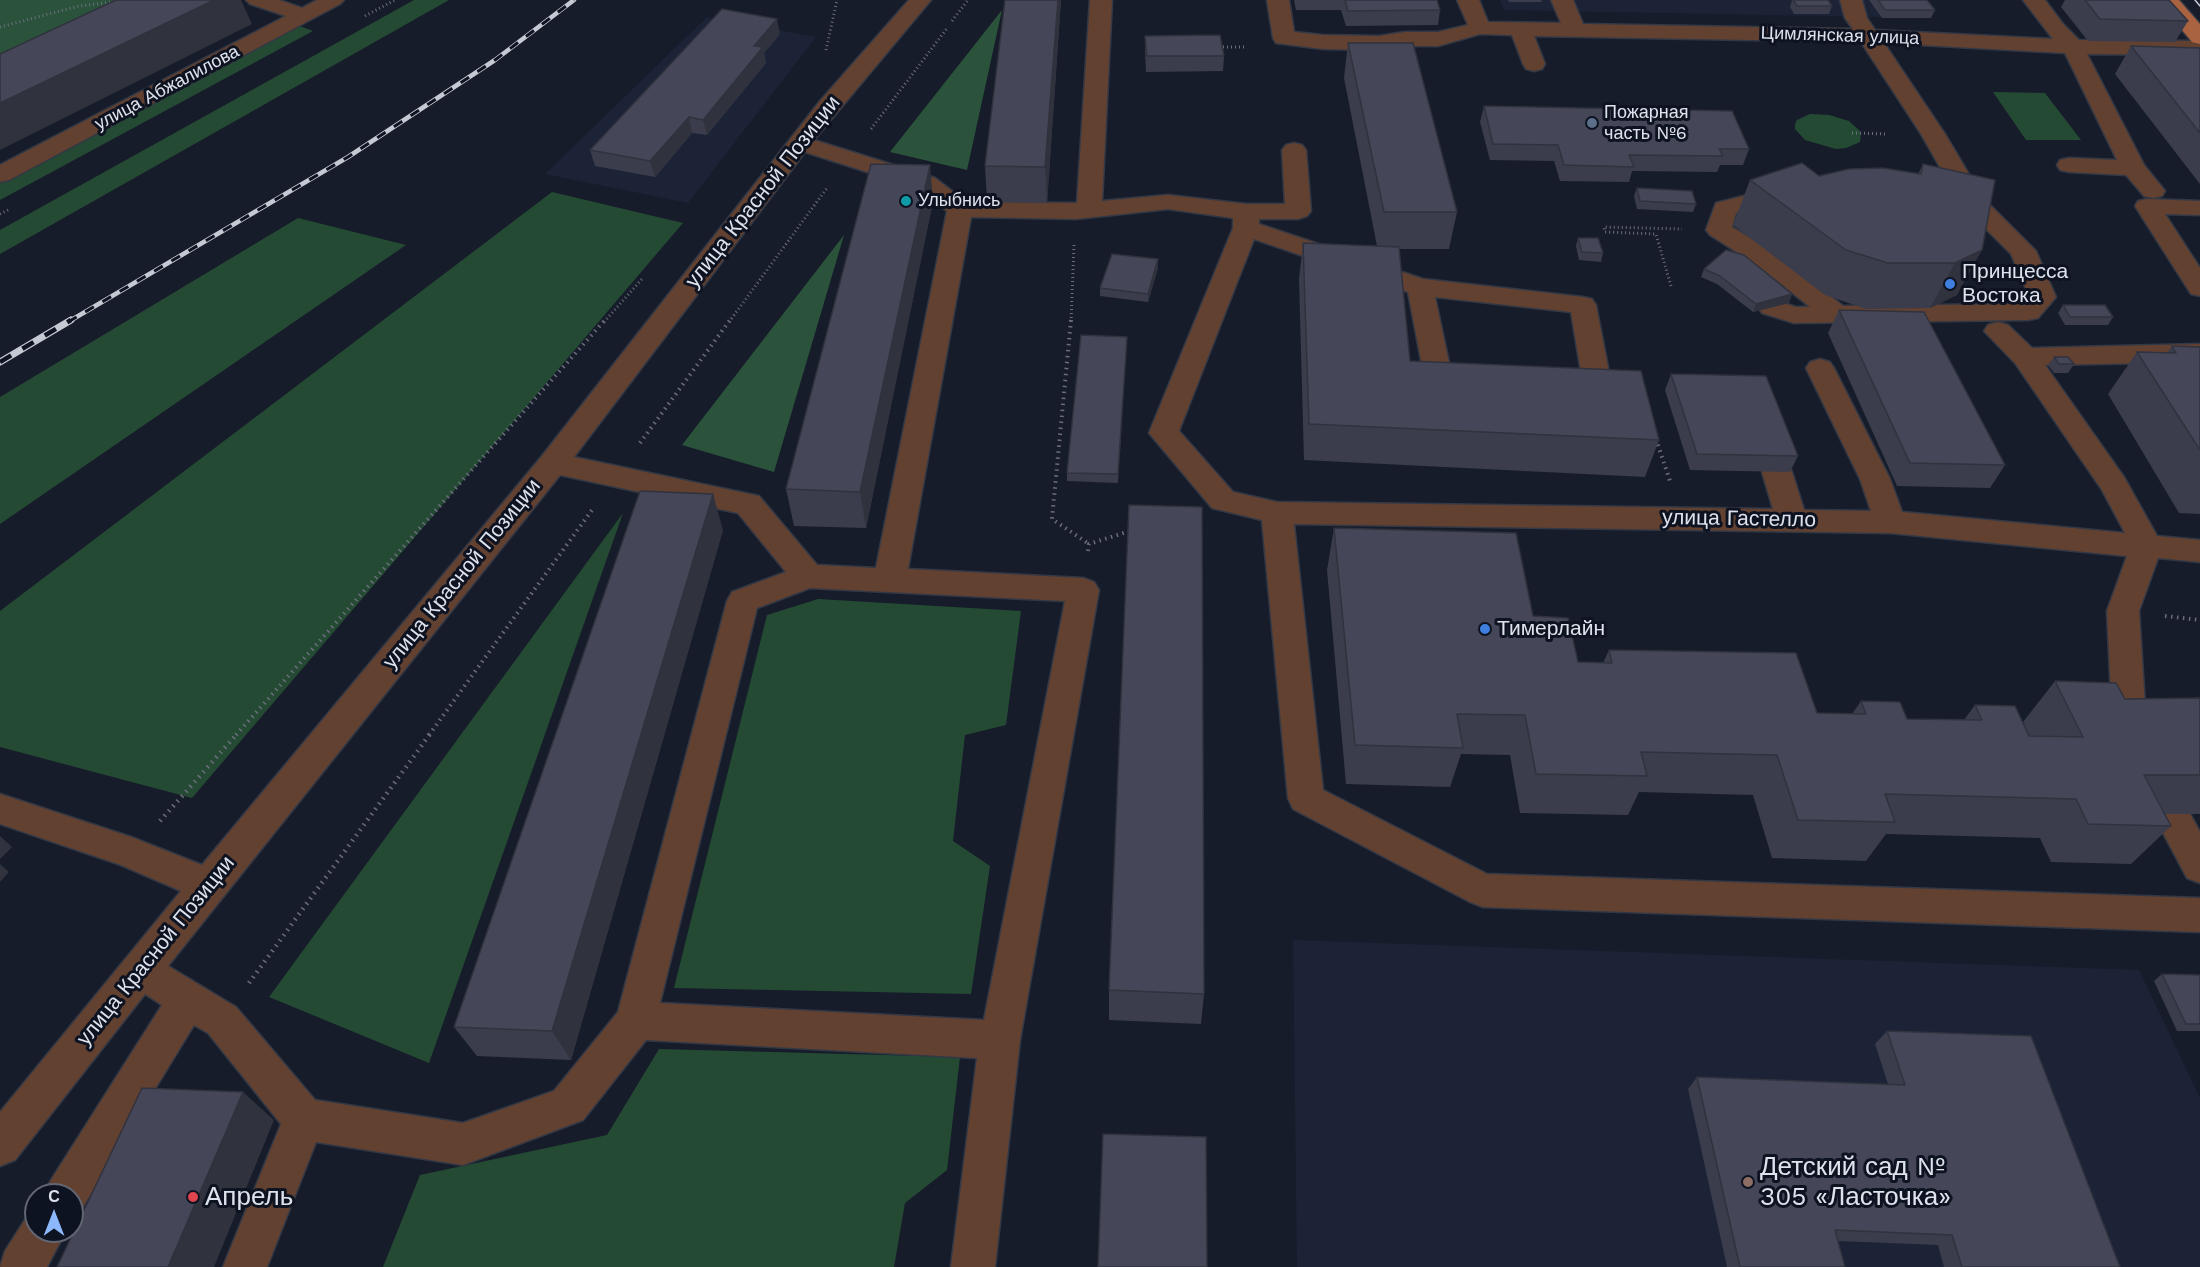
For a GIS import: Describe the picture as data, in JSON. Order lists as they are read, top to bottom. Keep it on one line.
{"streets":{"street":["Цимлянская улица","улица Абжалилова","улица Красной Позиции","улица Гастелло"]},"places":["Пожарная часть №6","Улыбнись","Принцесса Востока","Тимерлайн","Детский сад № 305 «Ласточка»","Апрель"],"north":"top"}
